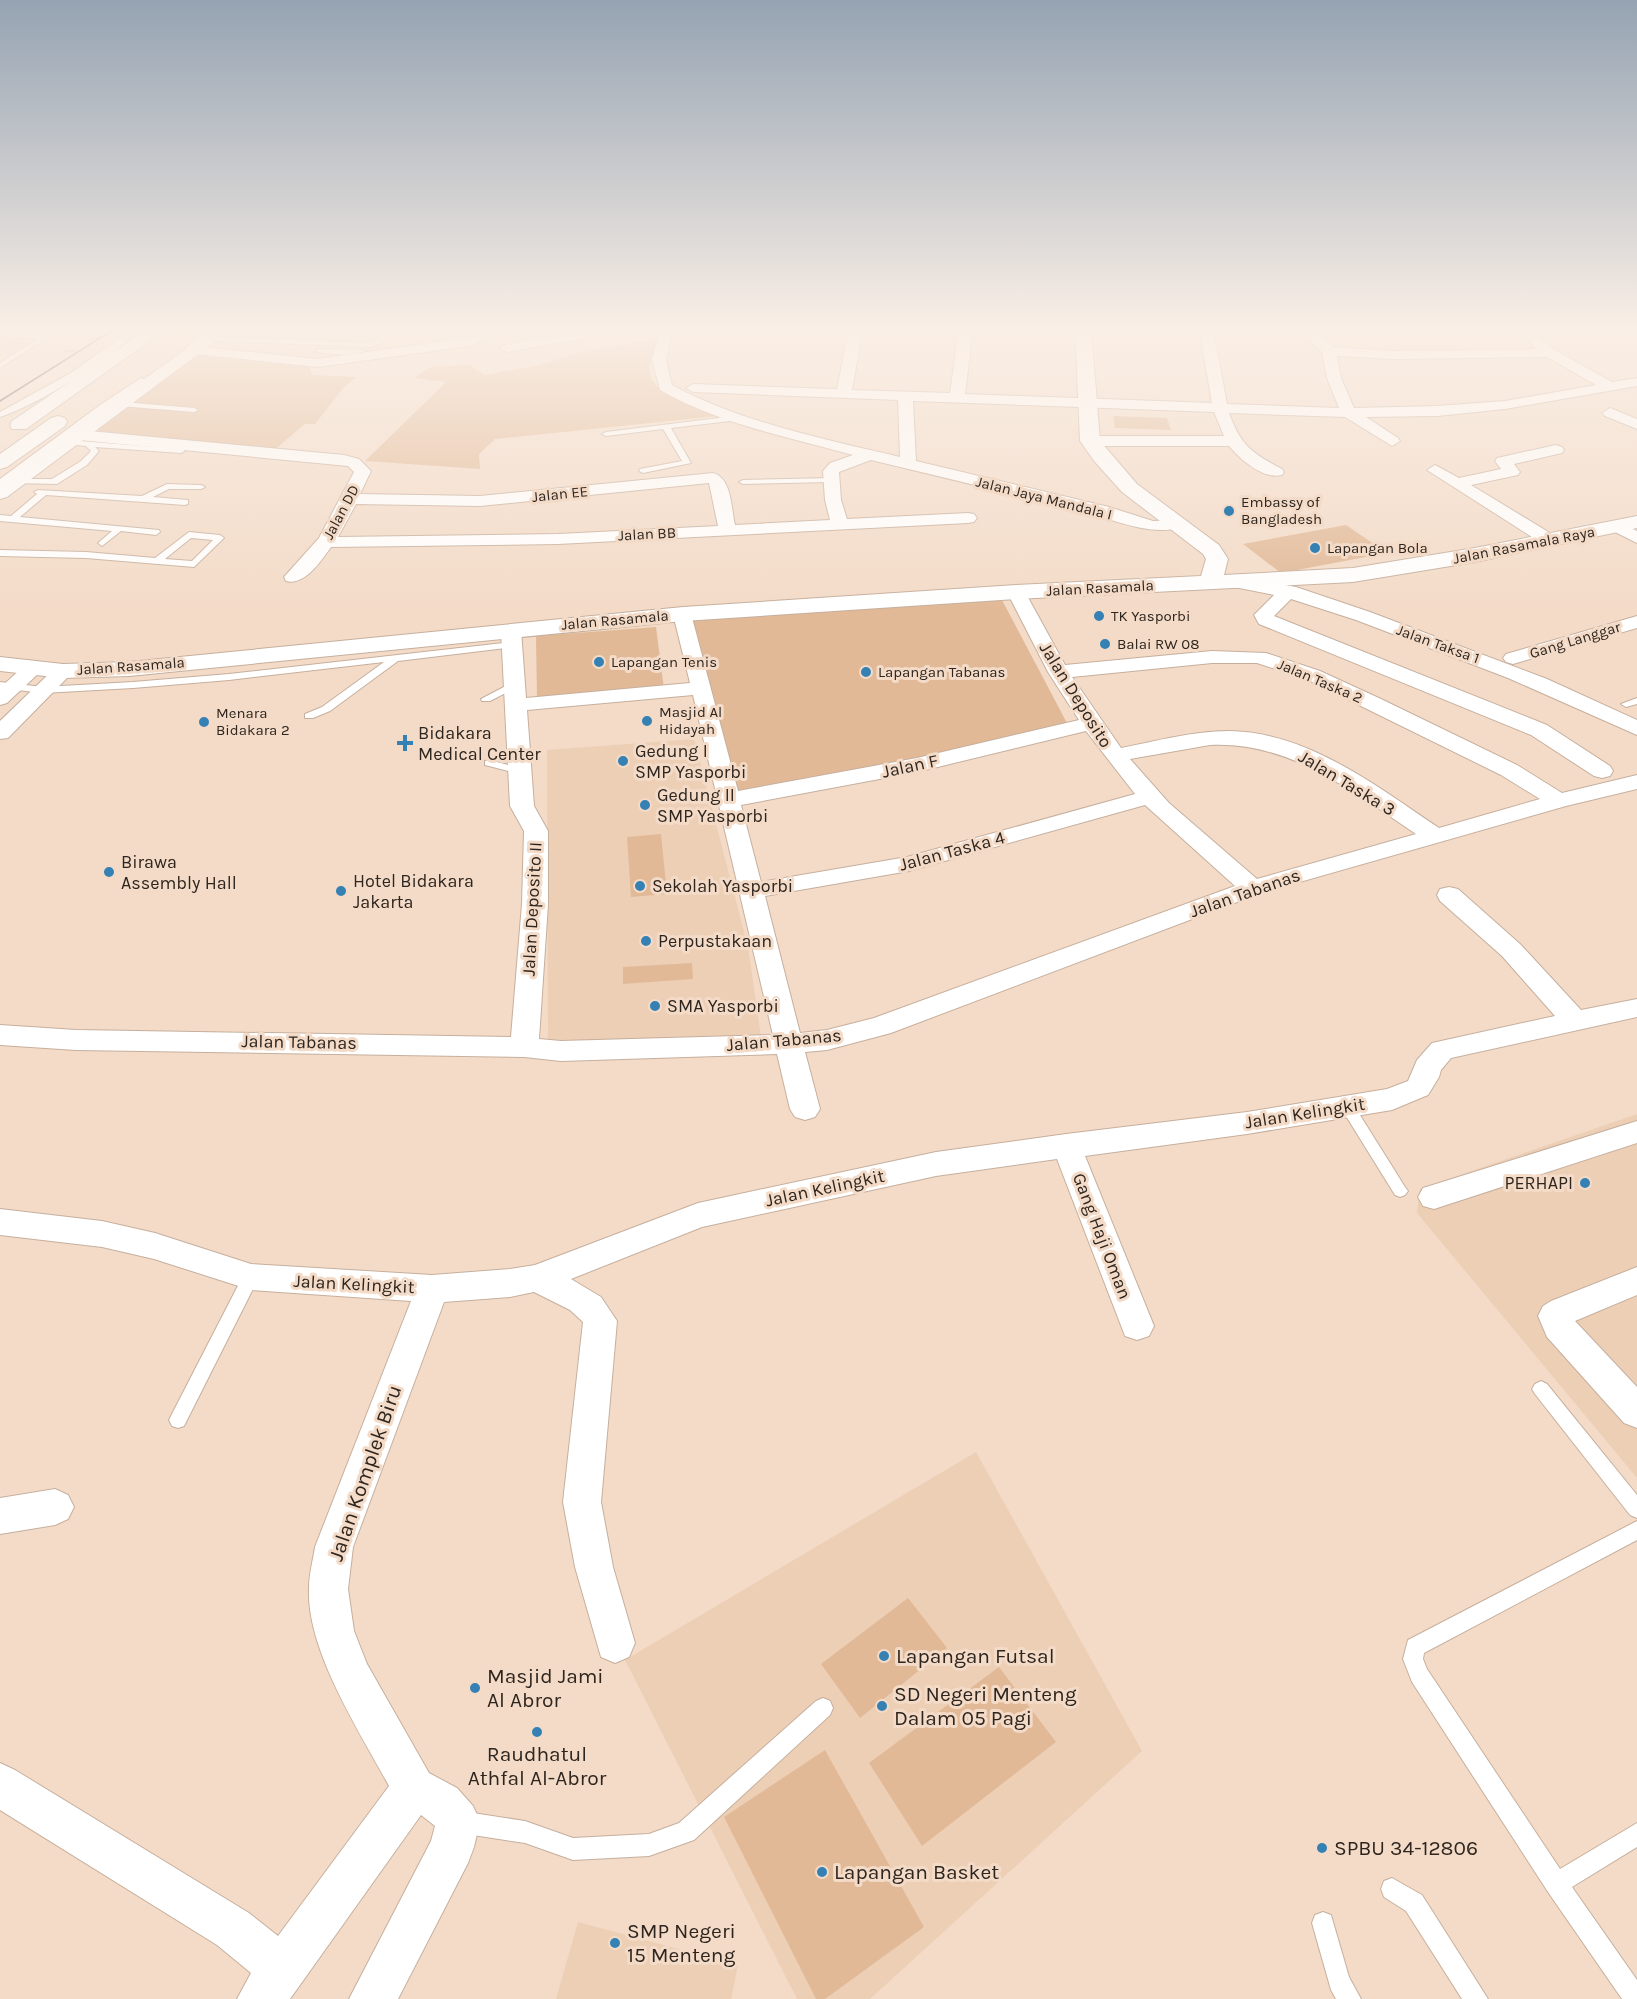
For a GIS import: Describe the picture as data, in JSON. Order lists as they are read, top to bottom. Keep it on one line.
{"streets":{"main road":["Jalan Rasamala Raya","Jalan Rasamala"],"street":["Jalan EE","Jalan Jaya Mandala I","Jalan DD","Jalan BB","Gang Langgar","Jalan Taksa 1","Jalan Taska 2","Jalan Deposito","Jalan F","Jalan Taska 3","Jalan Taska 4","Jalan Tabanas","Jalan Deposito II","Jalan Kelingkit","Gang Haji Oman","Jalan Komplek Biru"]},"crossings":[["Jalan EE","Jalan DD"],["Jalan EE","Jalan BB"],["Jalan DD","Jalan BB"],["Jalan Rasamala Raya","Jalan Rasamala"],["Jalan Rasamala Raya","Jalan Taksa 1"],["Jalan Rasamala","Jalan Deposito"],["Jalan Rasamala","Jalan Deposito II"],["Jalan Taska 2","Jalan Deposito"],["Jalan Taska 2","Jalan Tabanas"],["Jalan Deposito","Jalan F"],["Jalan Deposito","Jalan Taska 3"],["Jalan Deposito","Jalan Taska 4"],["Jalan Deposito","Jalan Tabanas"],["Jalan Taska 3","Jalan Tabanas"],["Jalan Tabanas","Jalan Deposito II"],["Jalan Kelingkit","Gang Haji Oman"],["Jalan Kelingkit","Jalan Komplek Biru"]],"places":{"other":["Embassy of Bangladesh","Lapangan Bola","TK Yasporbi","Balai RW 08","Lapangan Tenis","Lapangan Tabanas","Masjid Al Hidayah","Menara Bidakara 2","Gedung I SMP Yasporbi","Gedung II SMP Yasporbi","Birawa Assembly Hall","Sekolah Yasporbi","Hotel Bidakara Jakarta","Perpustakaan","SMA Yasporbi","PERHAPI","Lapangan Futsal","Masjid Jami Al Abror","SD Negeri Menteng Dalam 05 Pagi","Raudhatul Athfal Al-Abror","SPBU 34-12806","Lapangan Basket","SMP Negeri 15 Menteng"],"health":["Bidakara Medical Center"]}}
